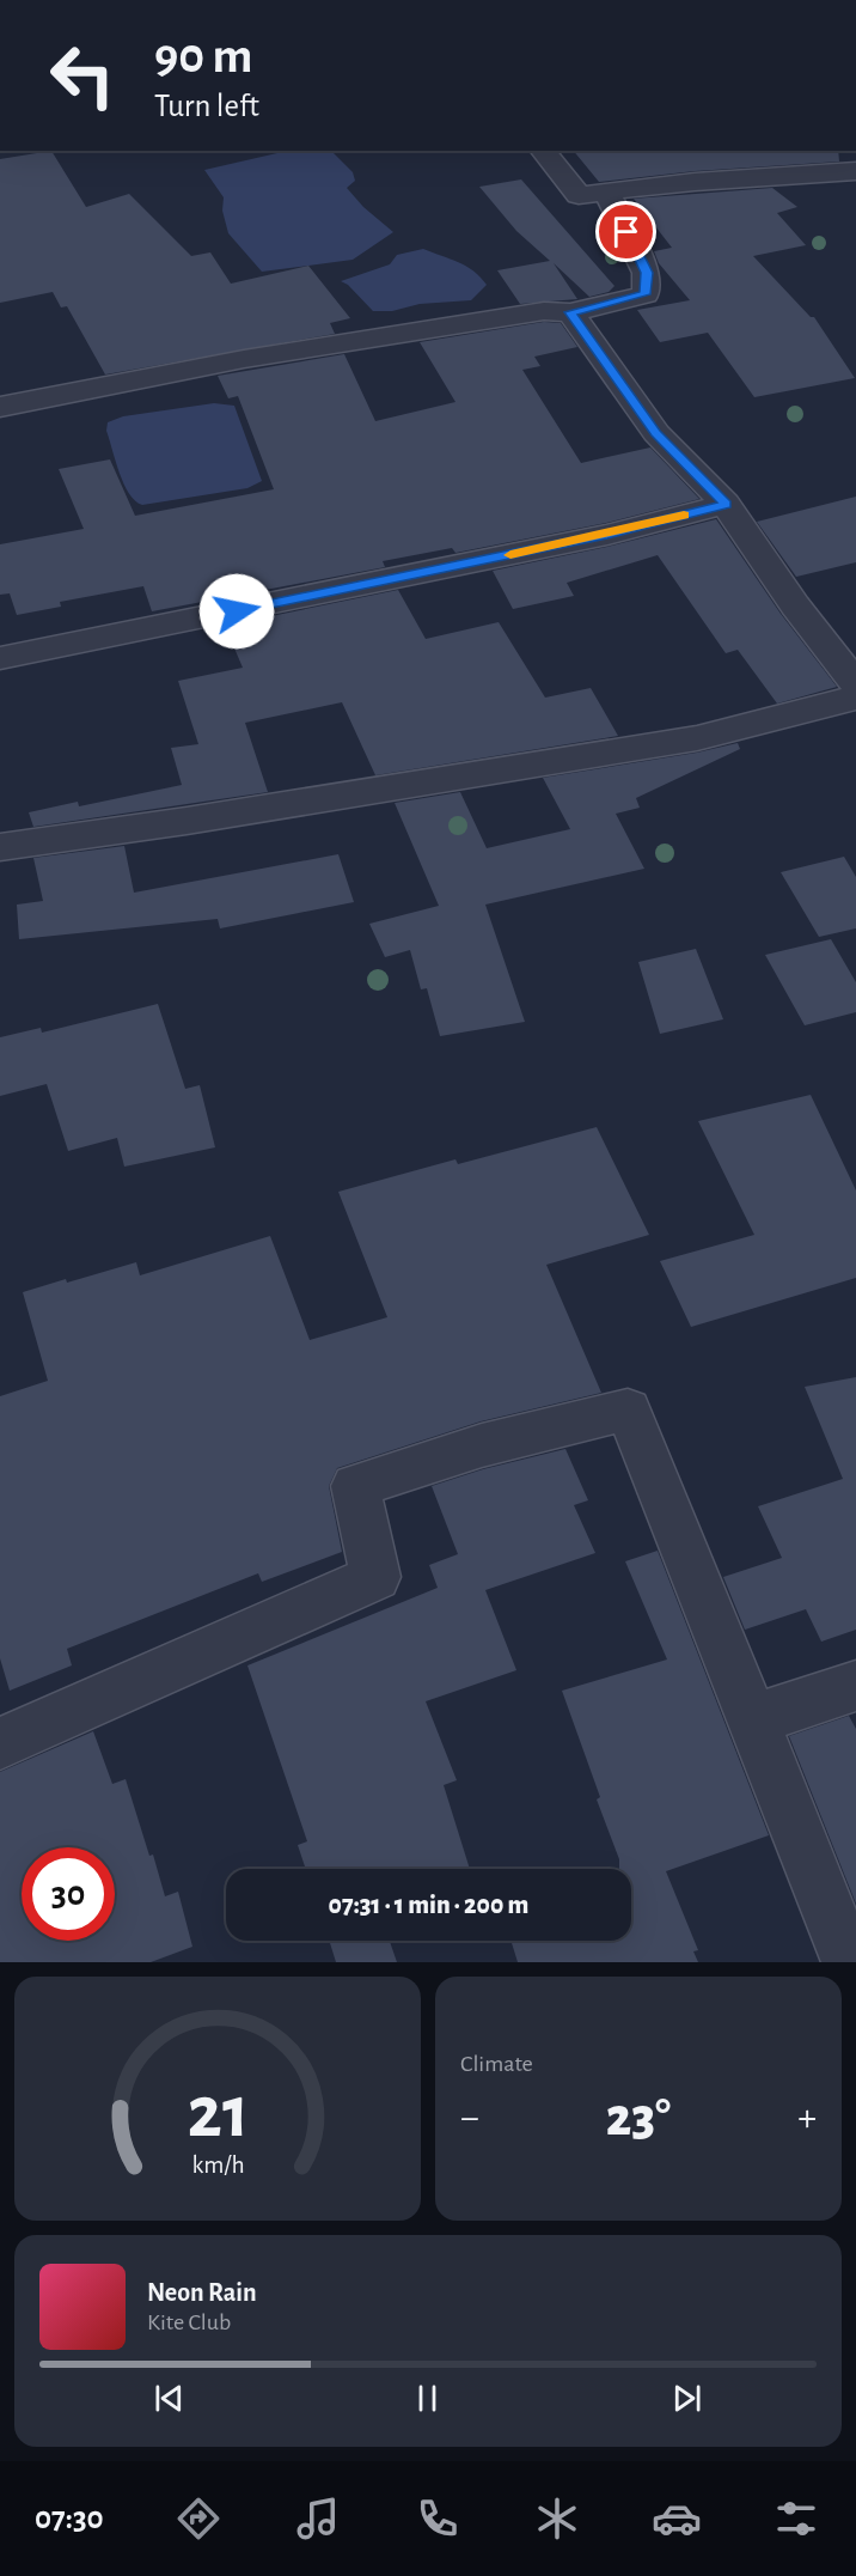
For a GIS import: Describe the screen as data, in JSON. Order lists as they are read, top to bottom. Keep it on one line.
{"page":{"turn":["90 m","Turn left"],"limit":"30","trip":"07:31 · 1 min · 200 m","tile":"Climate","heat":["−","23°","+"],"song":["Neon Rain","Kite Club"],"tabs":"07:30","gauge":["21","km/h"]}}
